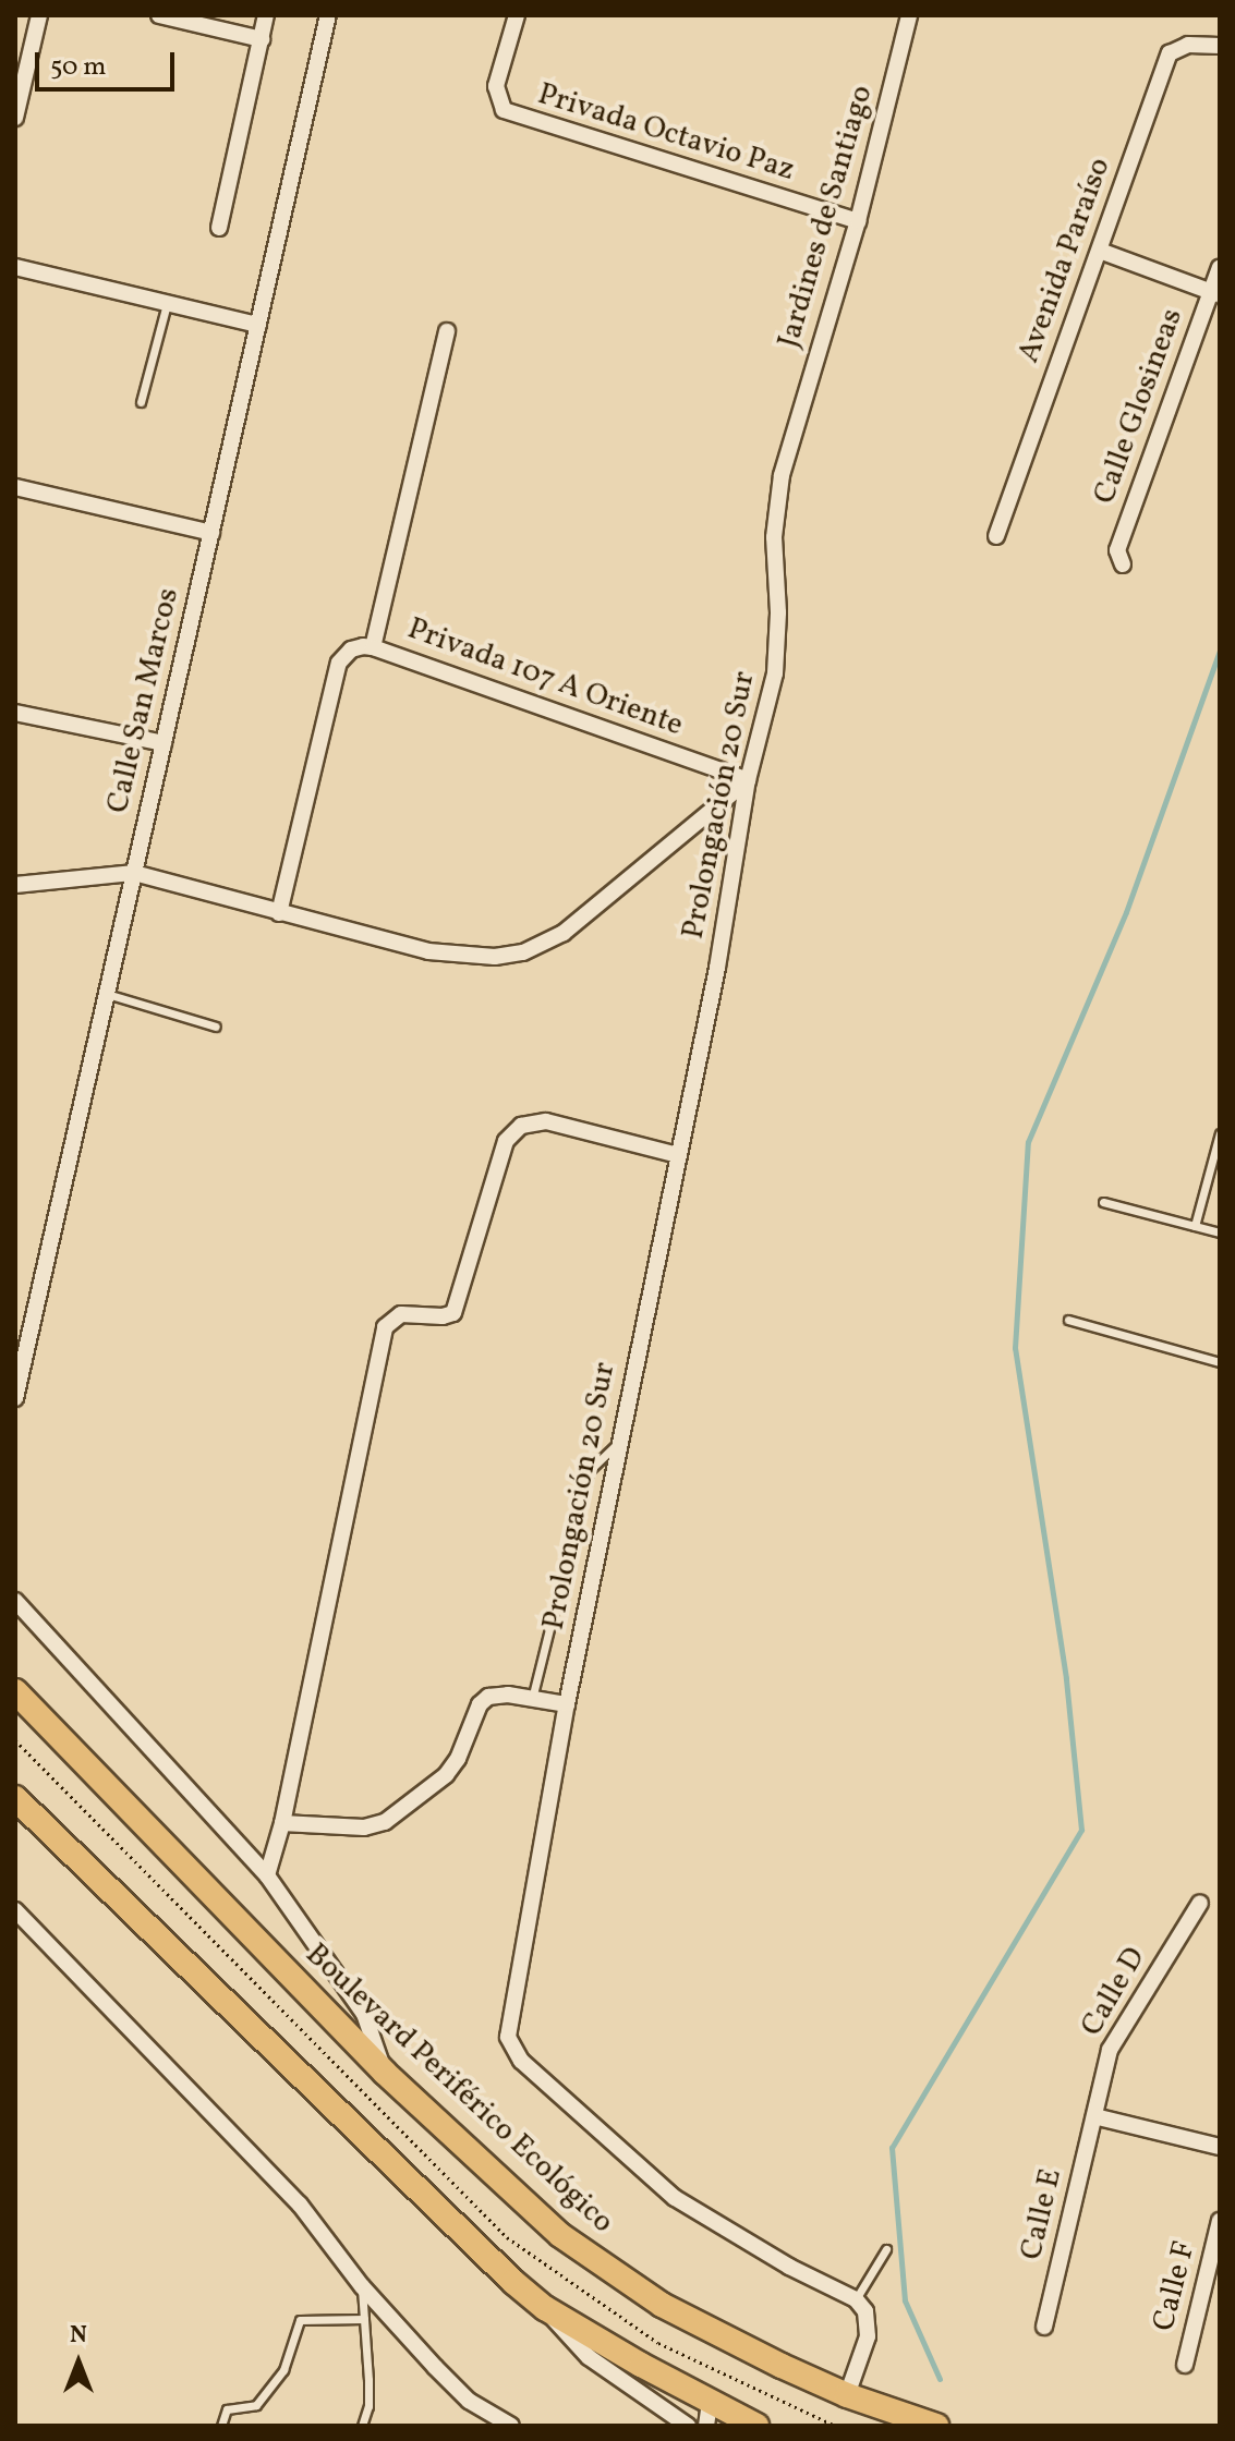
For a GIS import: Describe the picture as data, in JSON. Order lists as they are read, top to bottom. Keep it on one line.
{"streets":{"highway":["Boulevard Periférico Ecológico"],"street":["Privada Octavio Paz","Jardines de Santiago","Avenida Paraíso","Calle Glosineas","Privada 107 A Oriente","Calle San Marcos","Prolongación 20 Sur","Calle D","Calle E","Calle F"]},"crossings":[["Privada Octavio Paz","Jardines de Santiago"],["Jardines de Santiago","Prolongación 20 Sur"],["Privada 107 A Oriente","Prolongación 20 Sur"],["Calle D","Calle E"]],"scale_bar":"50 m","north":"top"}
